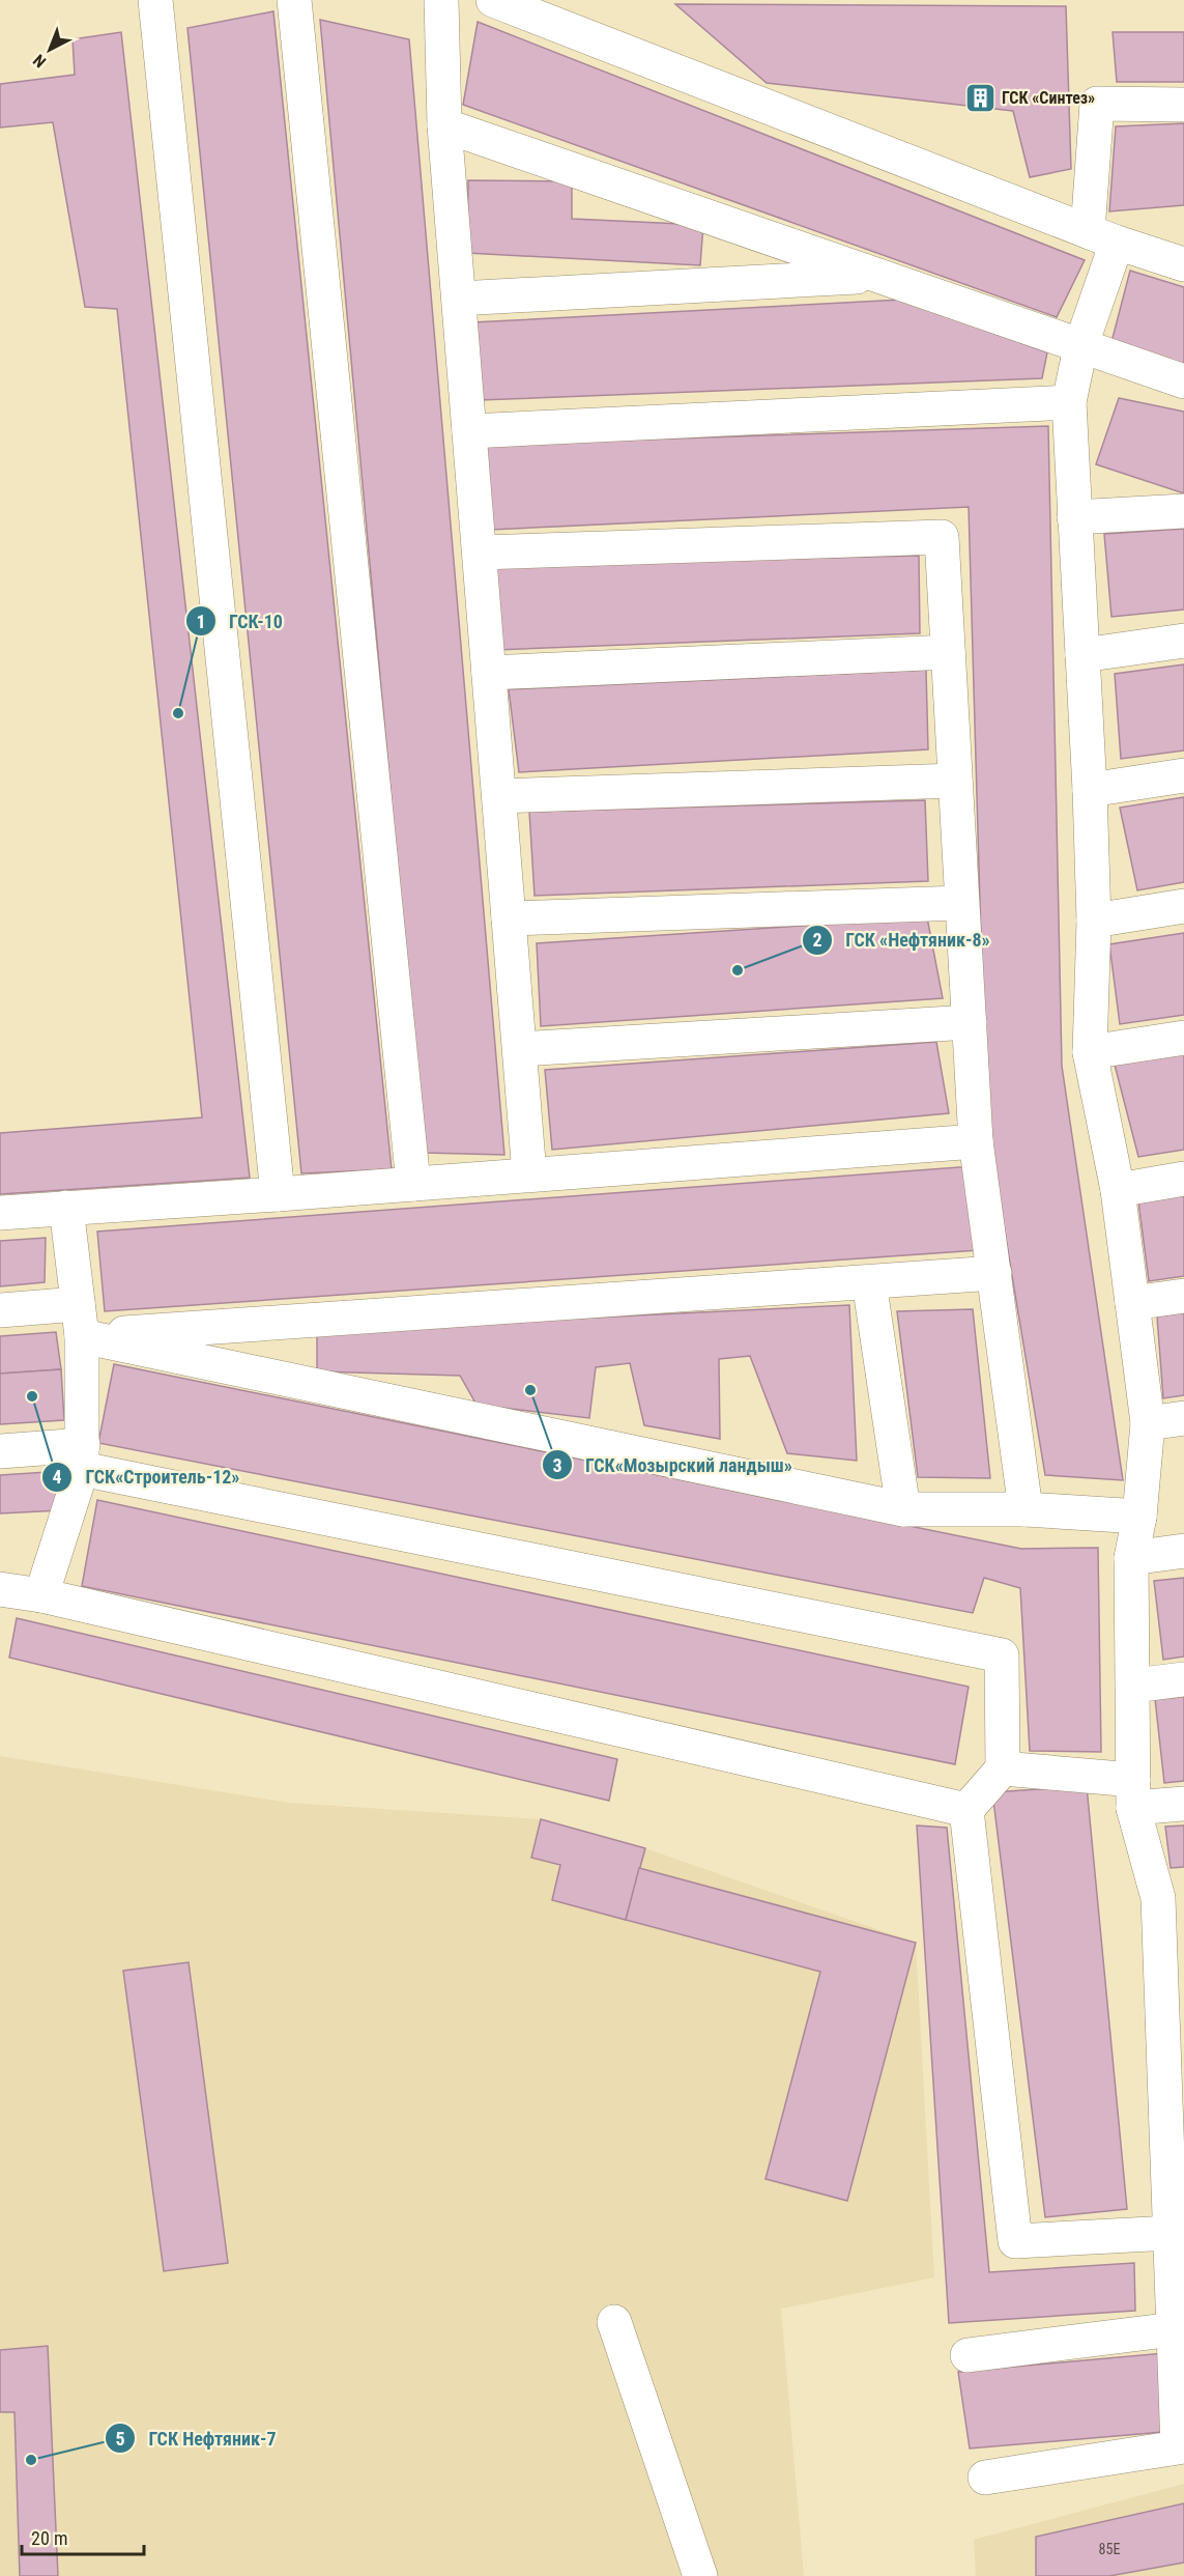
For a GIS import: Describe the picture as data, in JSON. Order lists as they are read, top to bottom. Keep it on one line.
{"places":{"building":["ГСК «Синтез»"],"other":["ГСК-10","ГСК «Нефтяник-8»","ГСК«Мозырский ландыш»","ГСК«Строитель-12»","ГСК Нефтяник-7"]},"house_numbers":["85Е"],"scale_bar":"20 m","north":"bottom left"}
